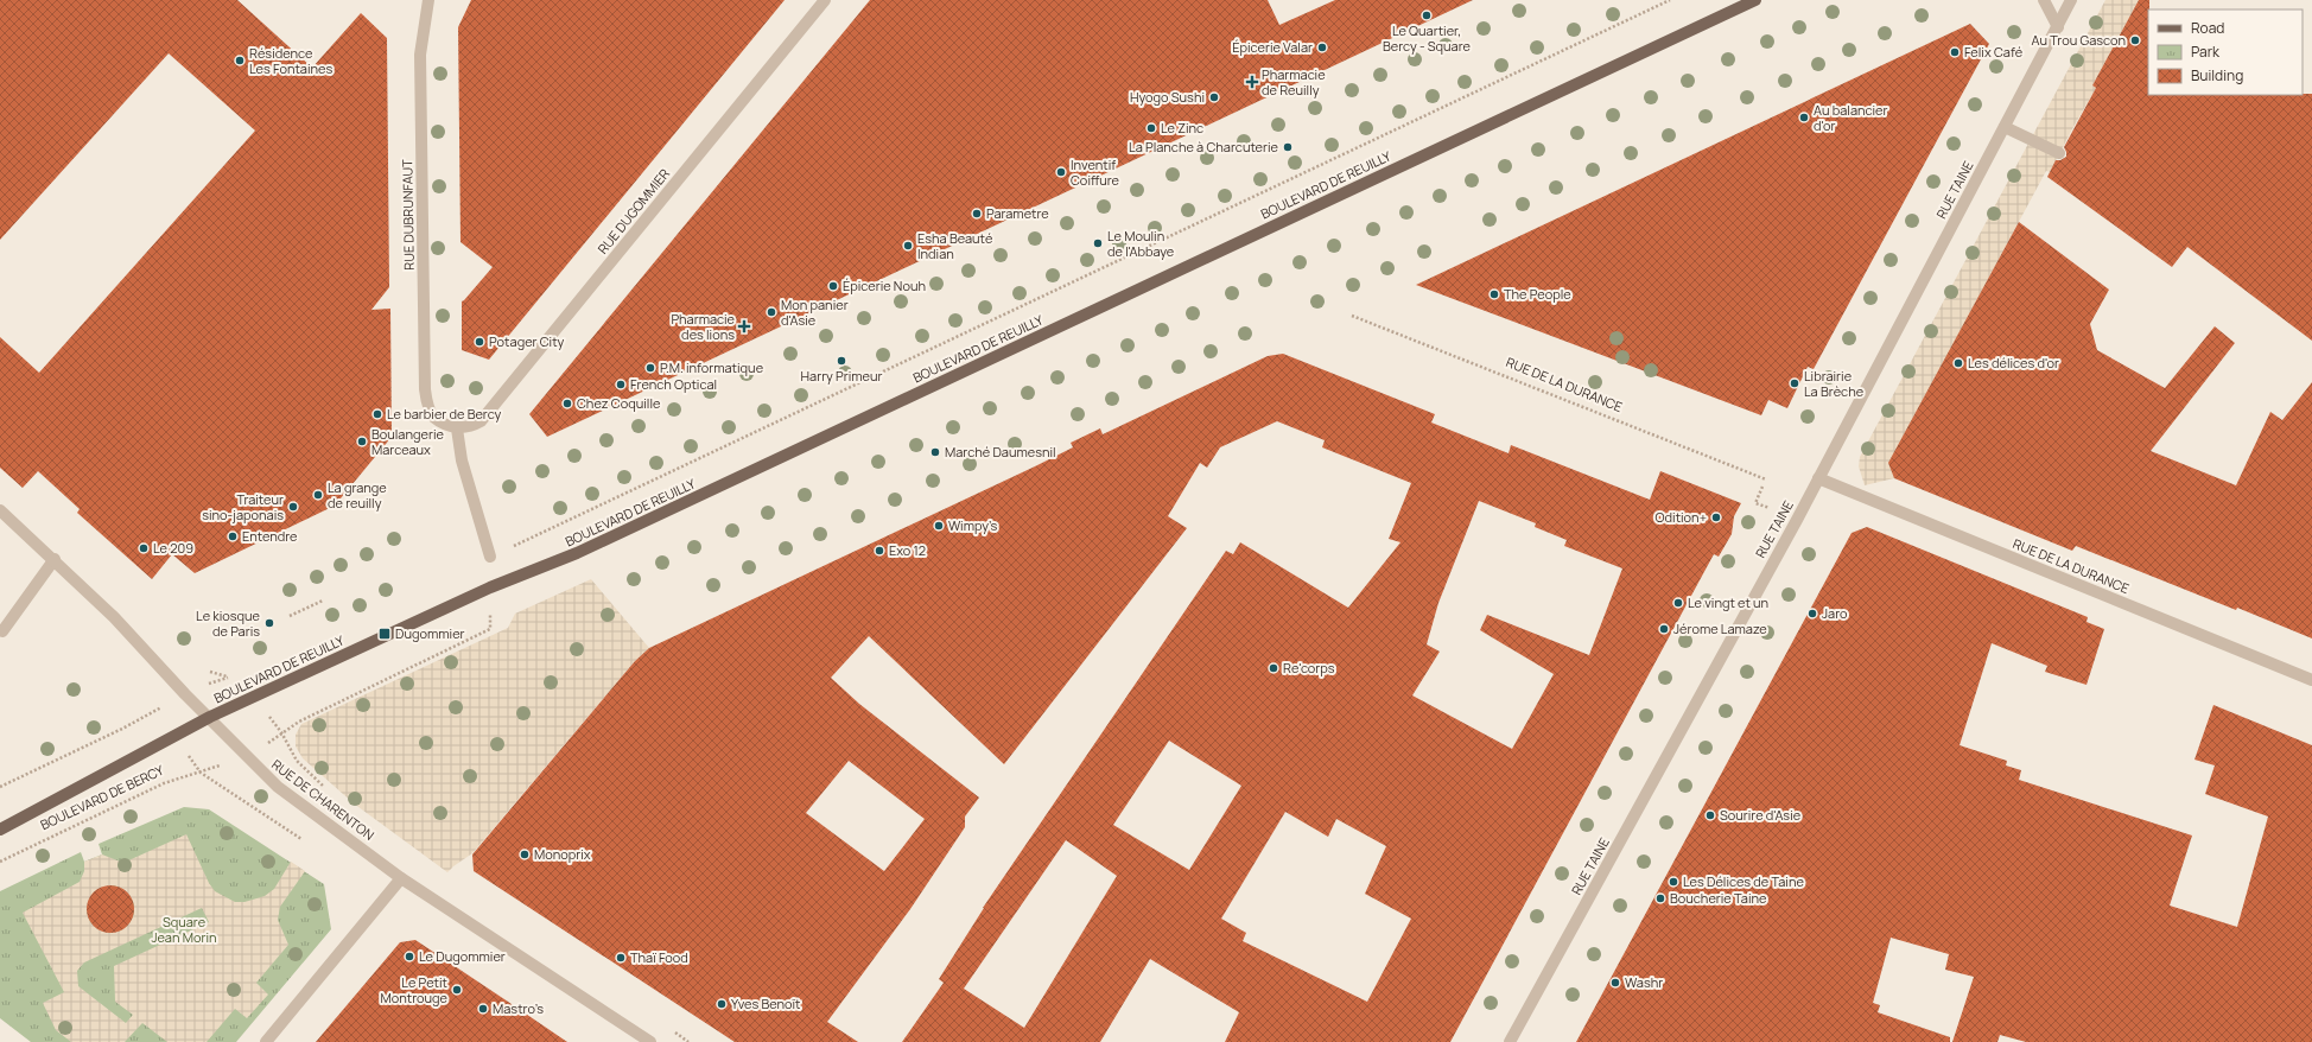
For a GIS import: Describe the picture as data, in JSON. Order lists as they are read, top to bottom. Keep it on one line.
{"streets":{"main road":["BOULEVARD DE REUILLY","BOULEVARD DE BERCY"],"street":["RUE TAINE","RUE DUGOMMIER","RUE DUBRUNFAUT","RUE DE LA DURANCE","RUE DE CHARENTON"]},"crossings":[["BOULEVARD DE REUILLY","BOULEVARD DE BERCY"],["BOULEVARD DE REUILLY","RUE DE CHARENTON"],["RUE TAINE","RUE DE LA DURANCE"],["RUE DUGOMMIER","RUE DUBRUNFAUT"],["BOULEVARD DE BERCY","RUE DE CHARENTON"]],"parks":["Square Jean Morin"],"places":{"other":["Le Quartier, Bercy - Square","Au Trou Gascon","Épicerie Valar","Felix Café","Résidence Les Fontaines","Hyogo Sushi","Au balancier d'or","Le Zinc","La Planche à Charcuterie","Inventif Coiffure","Parametre","Le Moulin de l'Abbaye","Esha Beauté Indian","Épicerie Nouh","The People","Mon panier d'Asie","Potager City","Harry Primeur","Les délices d'or","P.M. informatique","Librairie La Brèche","French Optical","Chez Coquille","Le barbier de Bercy","Boulangerie Marceaux","Marché Daumesnil","La grange de reuilly","Traiteur sino-japonais","Odition+","Wimpy’s","Entendre","Le 209","Exo 12","Le vingt et un","Jaro","Le kiosque de Paris","Jérome Lamaze","Re'corps","Sourire d'Asie","Monoprix","Les Délices de Taine","Boucherie Taine","Le Dugommier","Thaï Food","Washr","Le Petit Montrouge","Yves Benoît","Mastro’s"],"health":["Pharmacie de Reuilly","Pharmacie des lions"],"transit":["Dugommier"]},"legend":["Road","Park","Building"]}
